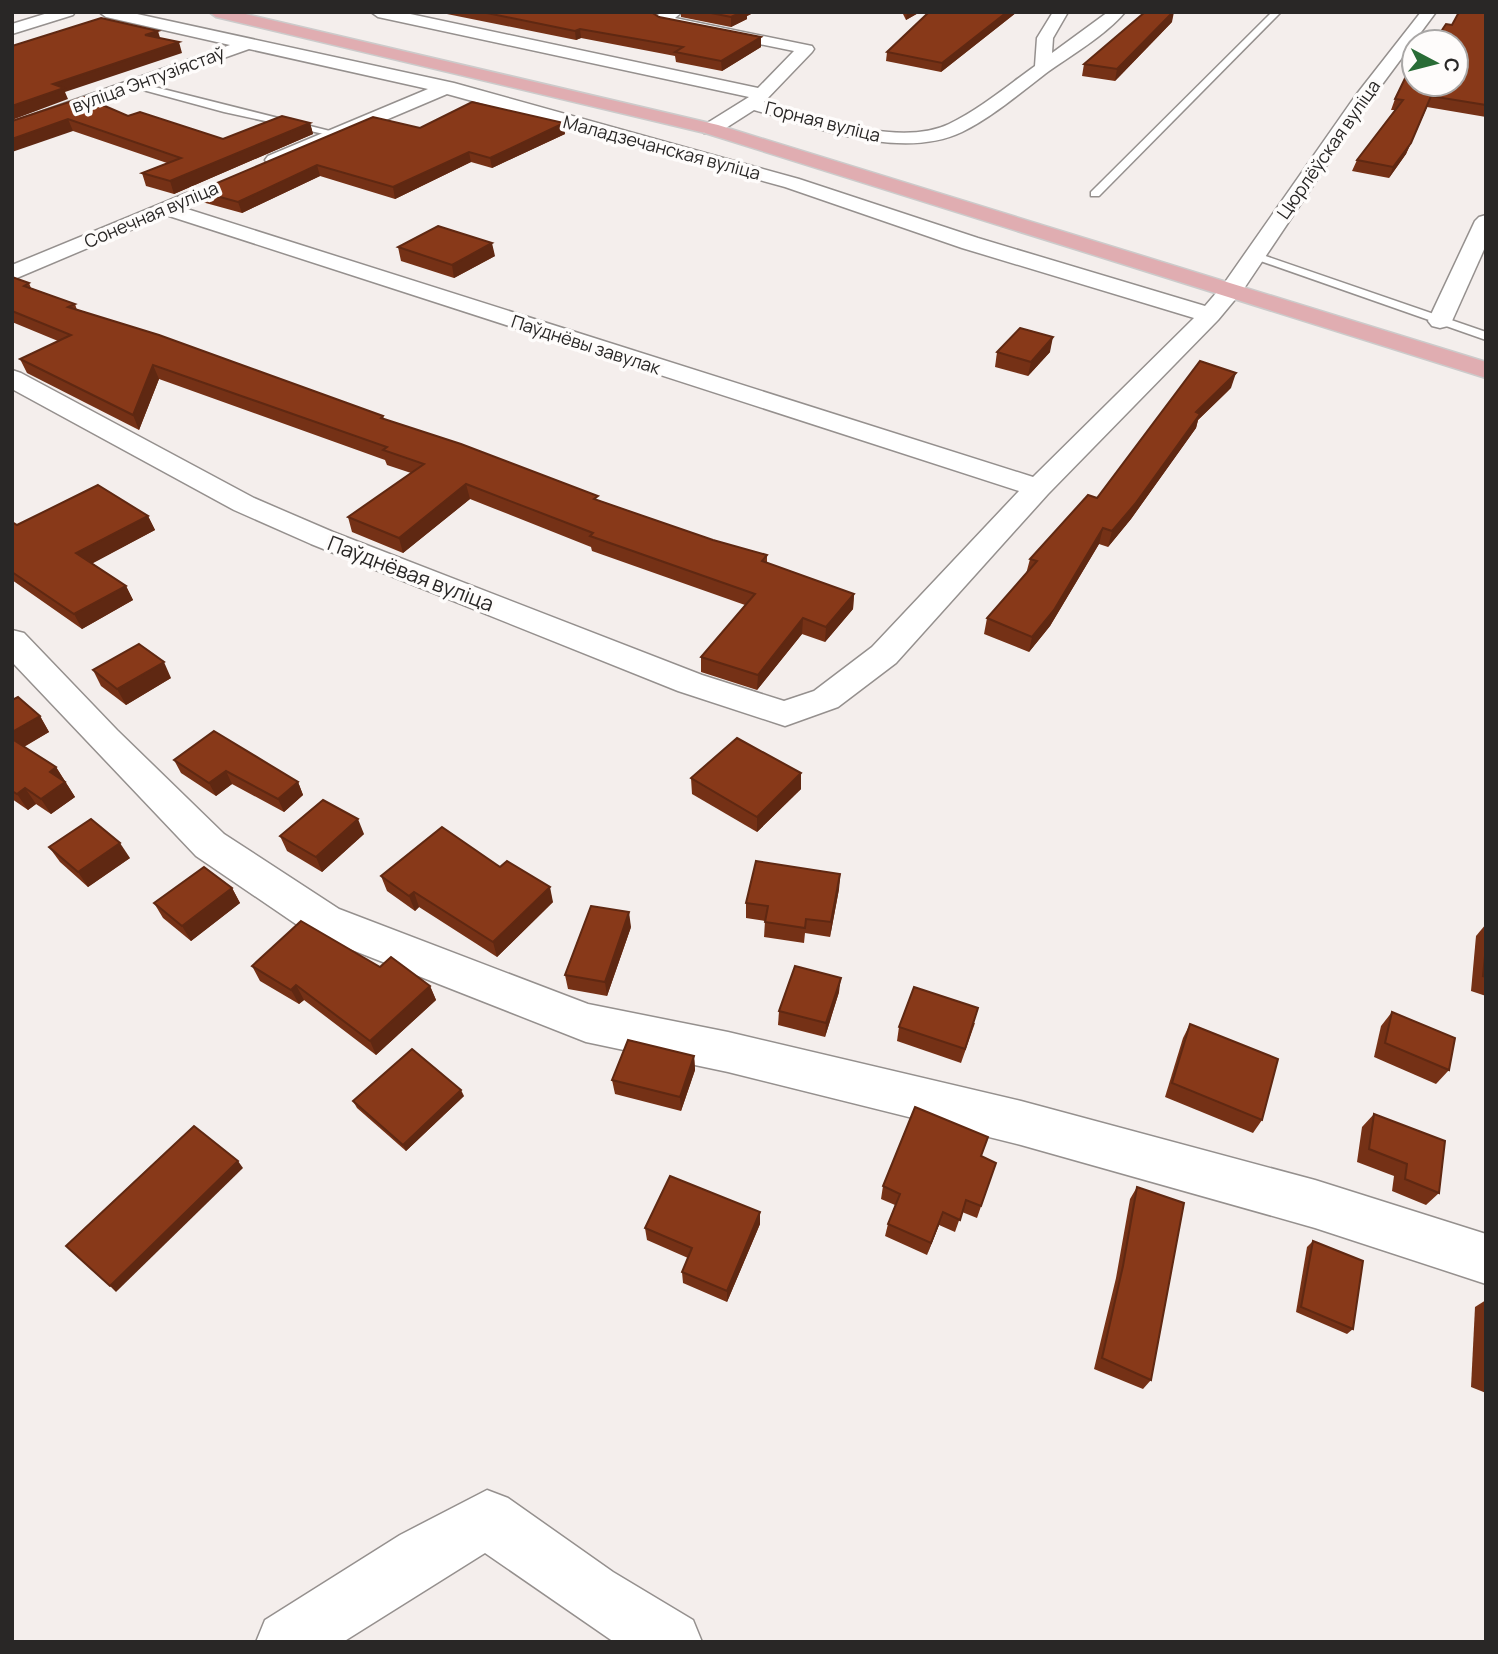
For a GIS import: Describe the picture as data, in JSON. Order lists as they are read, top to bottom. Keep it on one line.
{"streets":{"main road":["Маладзечанская вуліца"],"street":["вуліца Энтузіястаў","Горная вуліца","Цюрлёўская вуліца","Сонечная вуліца","Паўднёвы завулак","Паўднёвая вуліца"]},"crossings":[["вуліца Энтузіястаў","Маладзечанская вуліца"],["Маладзечанская вуліца","Цюрлёўская вуліца"],["Цюрлёўская вуліца","Паўднёвы завулак"],["Цюрлёўская вуліца","Паўднёвая вуліца"],["Сонечная вуліца","Паўднёвы завулак"],["Паўднёвы завулак","Паўднёвая вуліца"]],"north":"right"}
